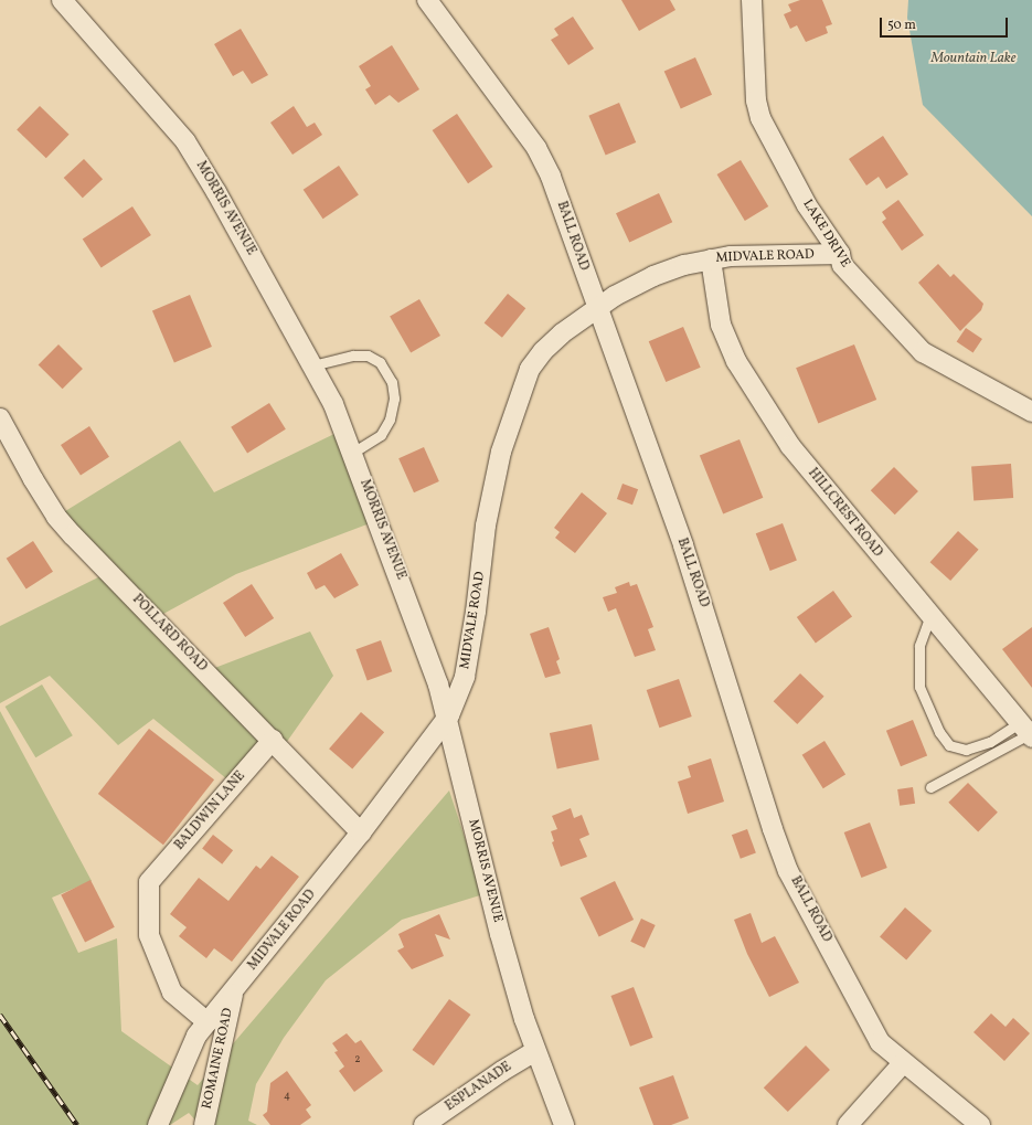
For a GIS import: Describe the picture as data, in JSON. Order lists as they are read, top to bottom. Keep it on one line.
{"streets":{"street":["MORRIS AVENUE","LAKE DRIVE","BALL ROAD","MIDVALE ROAD","HILLCREST ROAD","POLLARD ROAD","BALDWIN LANE","ROMAINE ROAD","ESPLANADE"]},"crossings":[["MORRIS AVENUE","MIDVALE ROAD"],["MORRIS AVENUE","ESPLANADE"],["LAKE DRIVE","MIDVALE ROAD"],["BALL ROAD","MIDVALE ROAD"],["MIDVALE ROAD","HILLCREST ROAD"],["MIDVALE ROAD","POLLARD ROAD"],["MIDVALE ROAD","ROMAINE ROAD"],["POLLARD ROAD","BALDWIN LANE"],["BALDWIN LANE","ROMAINE ROAD"]],"water":["Mountain Lake"],"house_numbers":["2","4"],"scale_bar":"50 m"}
